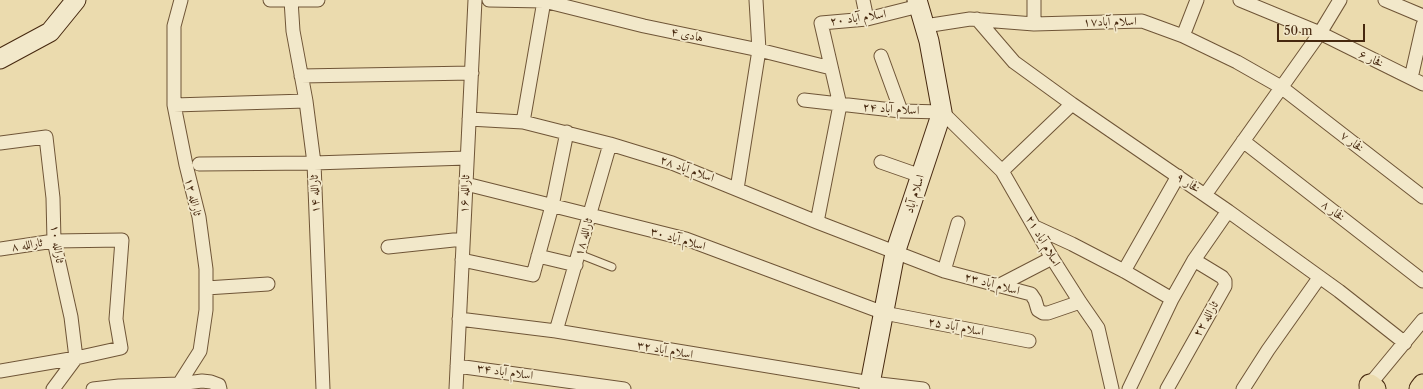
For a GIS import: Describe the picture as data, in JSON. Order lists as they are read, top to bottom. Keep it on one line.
{"streets":{"street":["اسلام آباد ۲۰","اسلام آباد۱۷","هادی ۴","فخار ۶","اسلام آباد ۲۴","فخار ۷","اسلام آباد ۲۸","فخار ۹","ثارالله ۱۴","ثارالله ۱۶","اسلام آباد","ثارالله ۱۲","فخار ۸","ثارالله ۱۸","اسلام آباد ۳۰","اسلام آباد ۲۱","ثارالله ۱۰","ثارالله ۸","اسلام آباد ۲۳","ثارالله ۲۲","اسلام آباد ۲۵","اسلام آباد ۳۲","اسلام آباد ۳۴"]},"crossings":[["اسلام آباد ۲۰","هادی ۴"],["اسلام آباد ۲۰","اسلام آباد"],["اسلام آباد۱۷","فخار ۷"],["اسلام آباد۱۷","فخار ۹"],["اسلام آباد۱۷","اسلام آباد"],["اسلام آباد ۲۴","اسلام آباد"],["اسلام آباد ۲۴","اسلام آباد ۲۱"],["اسلام آباد ۲۸","ثارالله ۱۶"],["اسلام آباد ۲۸","اسلام آباد"],["اسلام آباد ۲۸","ثارالله ۱۸"],["اسلام آباد ۲۸","اسلام آباد ۲۳"],["ثارالله ۱۶","اسلام آباد ۳۰"],["ثارالله ۱۶","اسلام آباد ۳۲"],["ثارالله ۱۶","اسلام آباد ۳۴"],["اسلام آباد","اسلام آباد ۳۰"],["اسلام آباد","اسلام آباد ۲۱"],["اسلام آباد","اسلام آباد ۲۳"],["اسلام آباد","اسلام آباد ۲۵"],["اسلام آباد","اسلام آباد ۳۲"],["ثارالله ۱۸","اسلام آباد ۳۰"],["ثارالله ۱۸","اسلام آباد ۳۲"],["اسلام آباد ۳۰","اسلام آباد ۲۵"],["اسلام آباد ۲۱","اسلام آباد ۲۳"],["ثارالله ۱۰","ثارالله ۸"]],"scale_bar":"50 m"}
